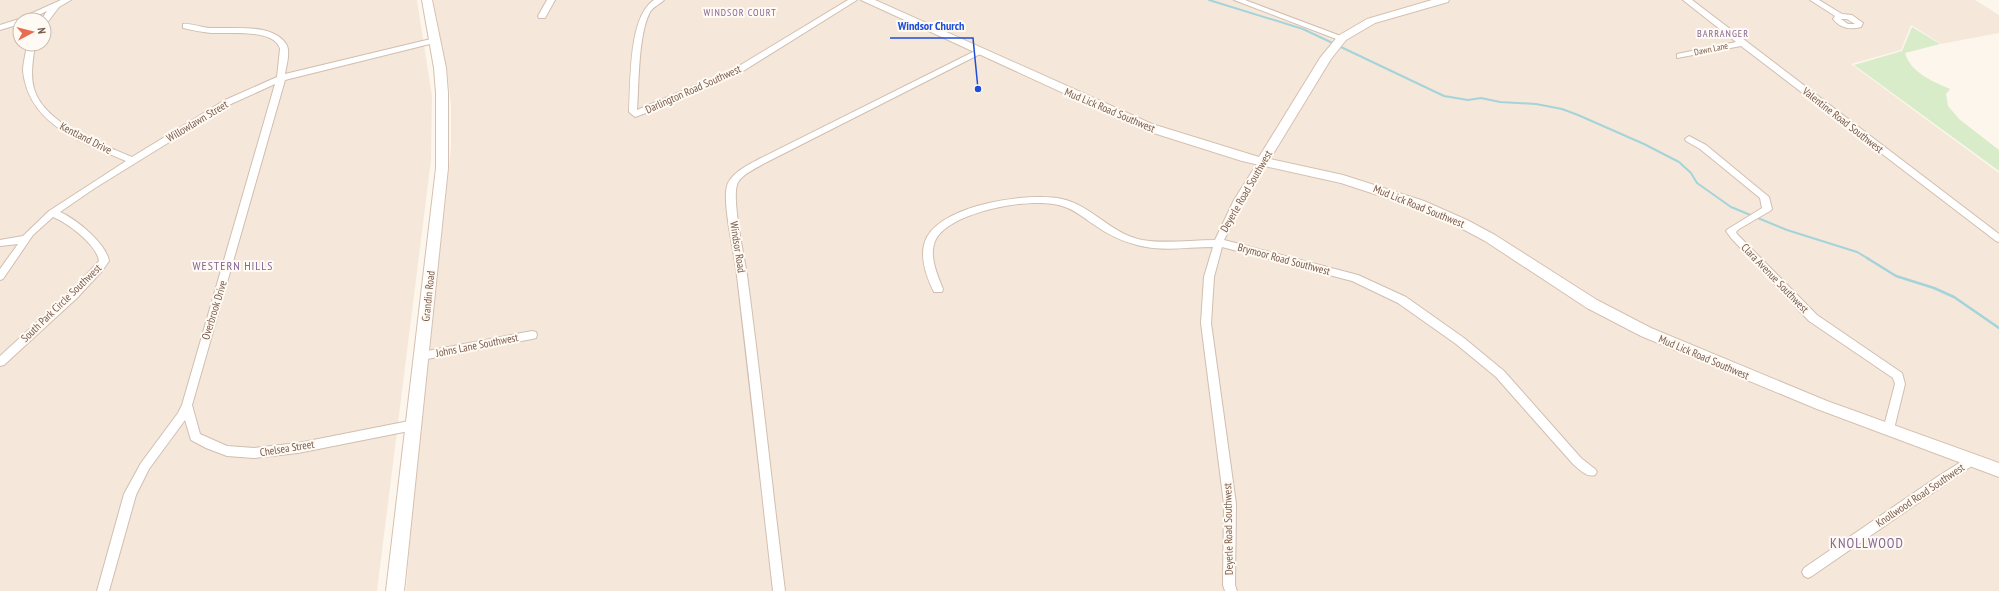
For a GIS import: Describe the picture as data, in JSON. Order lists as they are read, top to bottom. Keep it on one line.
{"streets":{"street":["Dawn Lane","Darlington Road Southwest","Mud Lick Road Southwest","Valentine Road Southwest","Willowlawn Street","Kentland Drive","Deyerle Road Southwest","Windsor Road","Brymoor Road Southwest","Clara Avenue Southwest","Grandin Road","South Park Circle Southwest","Overbrook Drive","Johns Lane Southwest","Chelsea Street","Knollwood Road Southwest"]},"crossings":[["Dawn Lane","Valentine Road Southwest"],["Mud Lick Road Southwest","Deyerle Road Southwest"],["Mud Lick Road Southwest","Windsor Road"],["Mud Lick Road Southwest","Clara Avenue Southwest"],["Mud Lick Road Southwest","Knollwood Road Southwest"],["Willowlawn Street","Kentland Drive"],["Willowlawn Street","Grandin Road"],["Willowlawn Street","South Park Circle Southwest"],["Willowlawn Street","Overbrook Drive"],["Deyerle Road Southwest","Brymoor Road Southwest"],["Grandin Road","Johns Lane Southwest"],["Grandin Road","Chelsea Street"],["Overbrook Drive","Chelsea Street"]],"districts":["WINDSOR COURT","BARRANGER","WESTERN HILLS","KNOLLWOOD"],"places":["Windsor Church"],"north":"right"}
